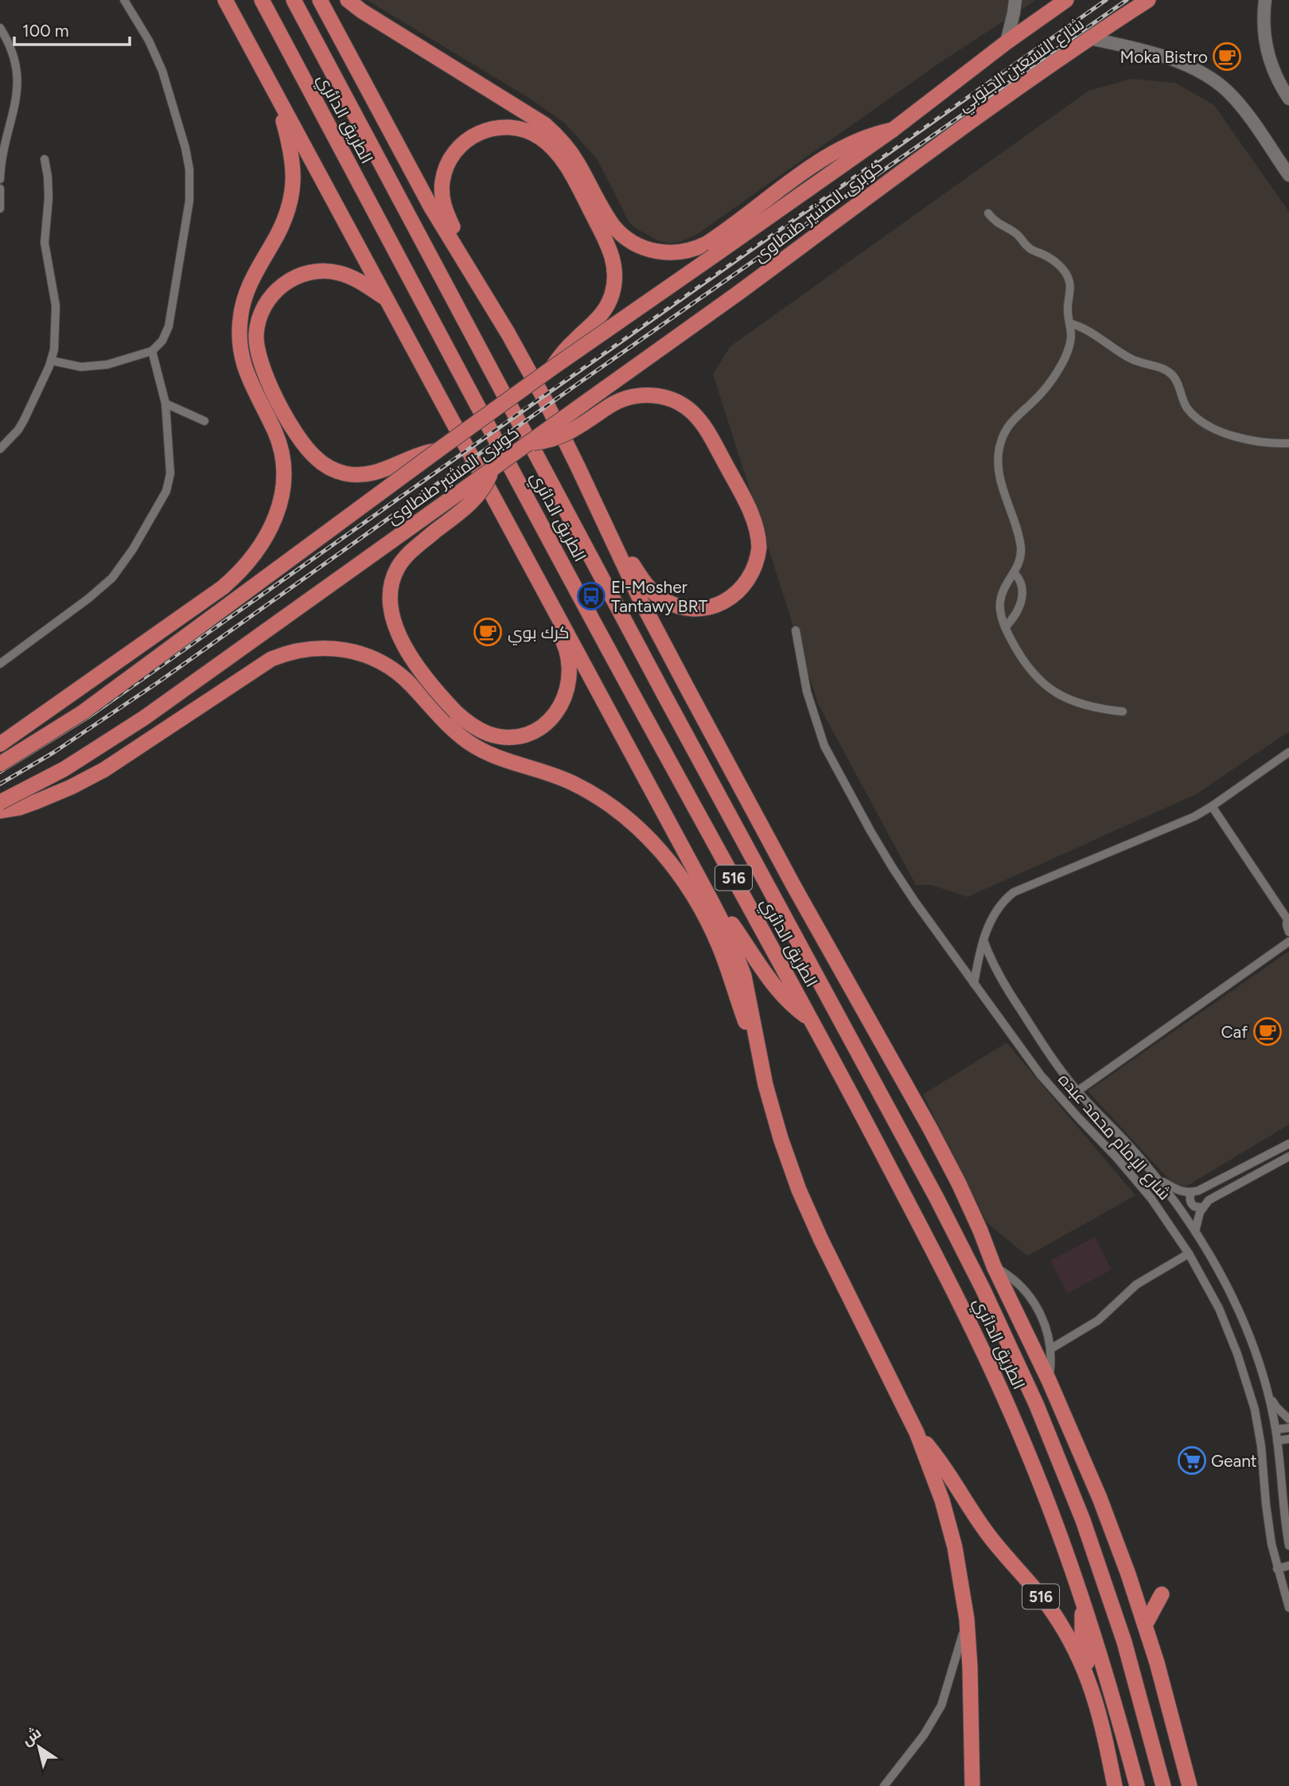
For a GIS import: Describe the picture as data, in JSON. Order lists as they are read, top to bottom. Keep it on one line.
{"streets":{"highway":["شارع التسعين الجنوبي","الطريق الدائري","كوبرى المشير طنطاوى","516"],"street":["شارع الإمام محمد عبده"]},"crossings":[["شارع التسعين الجنوبي","كوبرى المشير طنطاوى"],["الطريق الدائري","516"]],"places":{"cafe":["Moka Bistro","كرك بوي","Caf"],"bus stop":["El-Mosher Tantawy BRT"],"supermarket":["Geant"]},"scale_bar":"100 m","north":"top left"}
